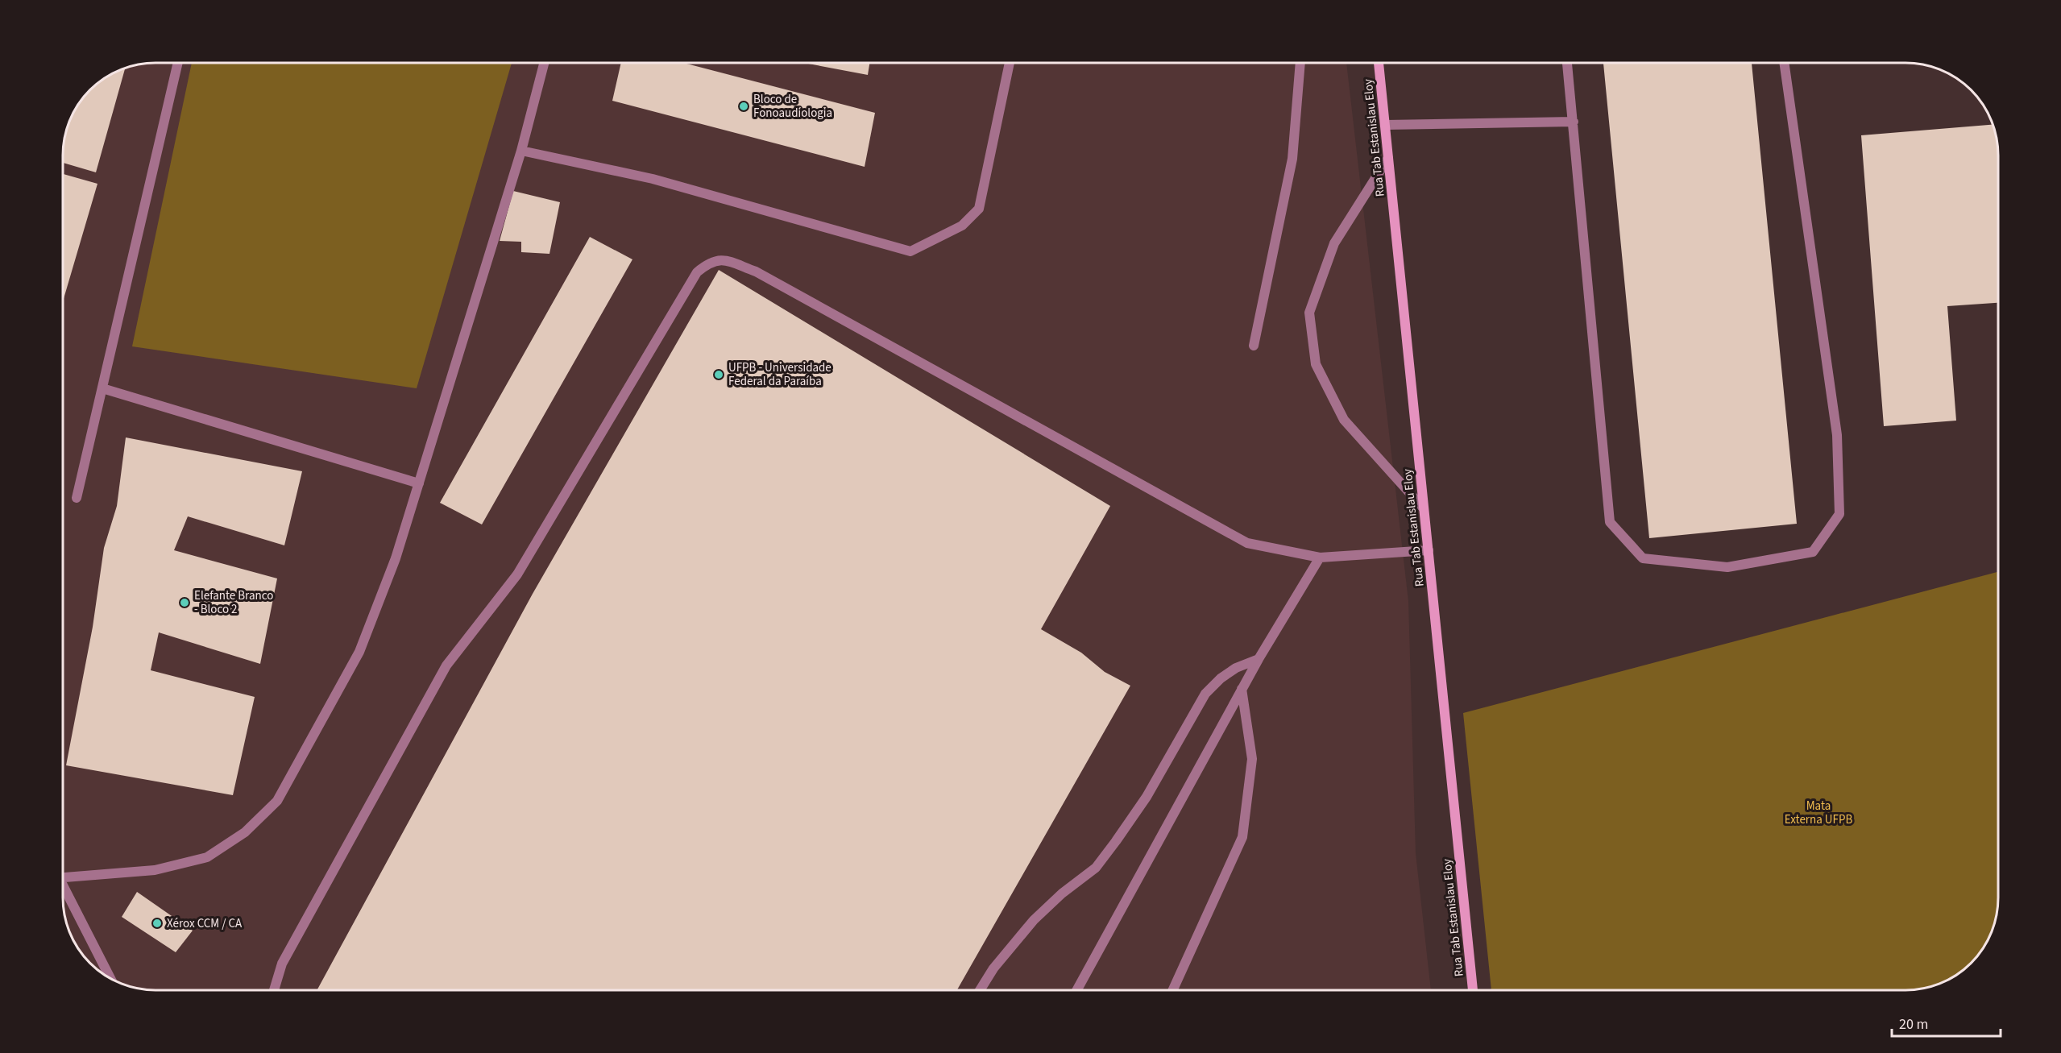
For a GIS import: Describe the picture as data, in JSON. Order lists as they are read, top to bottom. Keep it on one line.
{"streets":{"street":["Rua Tab Estanislau Eloy"]},"parks":["Mata Externa UFPB"],"places":["Bloco de Fonoaudiologia","UFPB - Universidade Federal da Paraíba","Elefante Branco - Bloco 2","Xérox CCM / CA"],"scale_bar":"20 m"}
